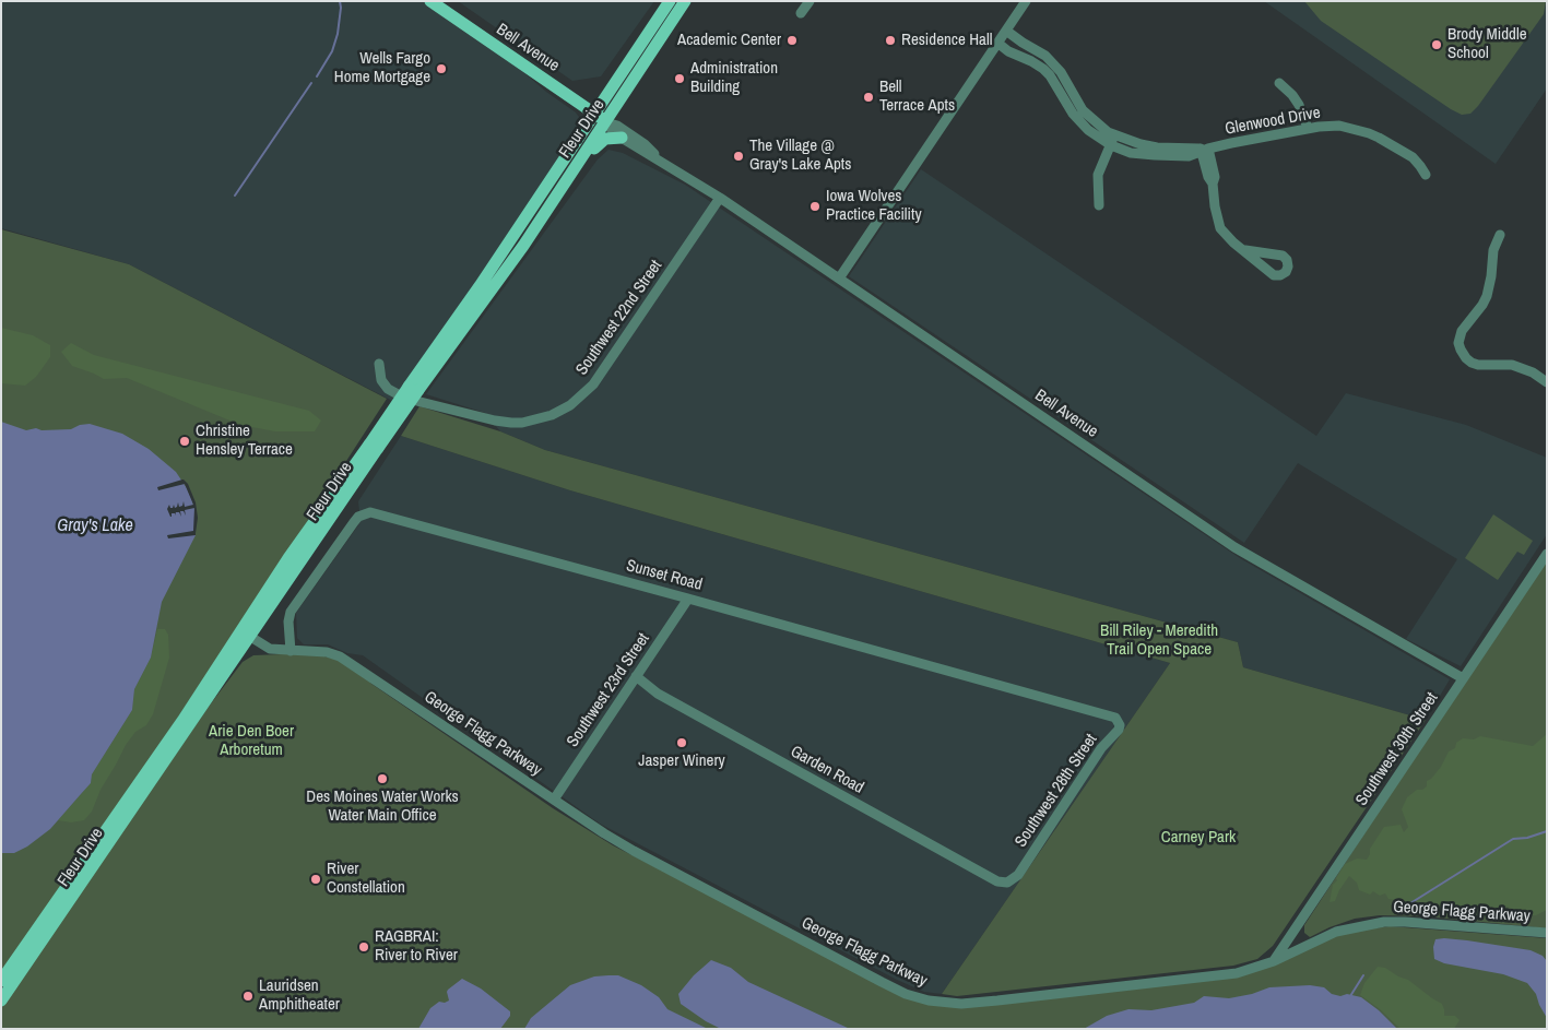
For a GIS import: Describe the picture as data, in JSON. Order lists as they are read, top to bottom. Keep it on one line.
{"streets":{"main road":["Bell Avenue","Fleur Drive"],"street":["Glenwood Drive","Southwest 22nd Street","Sunset Road","Southwest 23rd Street","George Flagg Parkway","Southwest 30th Street","Garden Road","Southwest 28th Street"]},"crossings":[["Bell Avenue","Fleur Drive"],["Bell Avenue","Southwest 22nd Street"],["Bell Avenue","Southwest 30th Street"],["Fleur Drive","George Flagg Parkway"],["Sunset Road","Southwest 23rd Street"],["Sunset Road","George Flagg Parkway"],["Sunset Road","Southwest 28th Street"],["Southwest 23rd Street","George Flagg Parkway"],["Southwest 23rd Street","Garden Road"],["George Flagg Parkway","Southwest 30th Street"],["Garden Road","Southwest 28th Street"]],"water":["Gray's Lake"],"parks":["Bill Riley - Meredith Trail Open Space","Arie Den Boer Arboretum","Carney Park"],"places":["Academic Center","Residence Hall","Brody Middle School","Wells Fargo Home Mortgage","Administration Building","Bell Terrace Apts","The Village @ Gray's Lake Apts","Iowa Wolves Practice Facility","Christine Hensley Terrace","Jasper Winery","Des Moines Water Works Water Main Office","River Constellation","RAGBRAI: River to River","Lauridsen Amphitheater"]}
